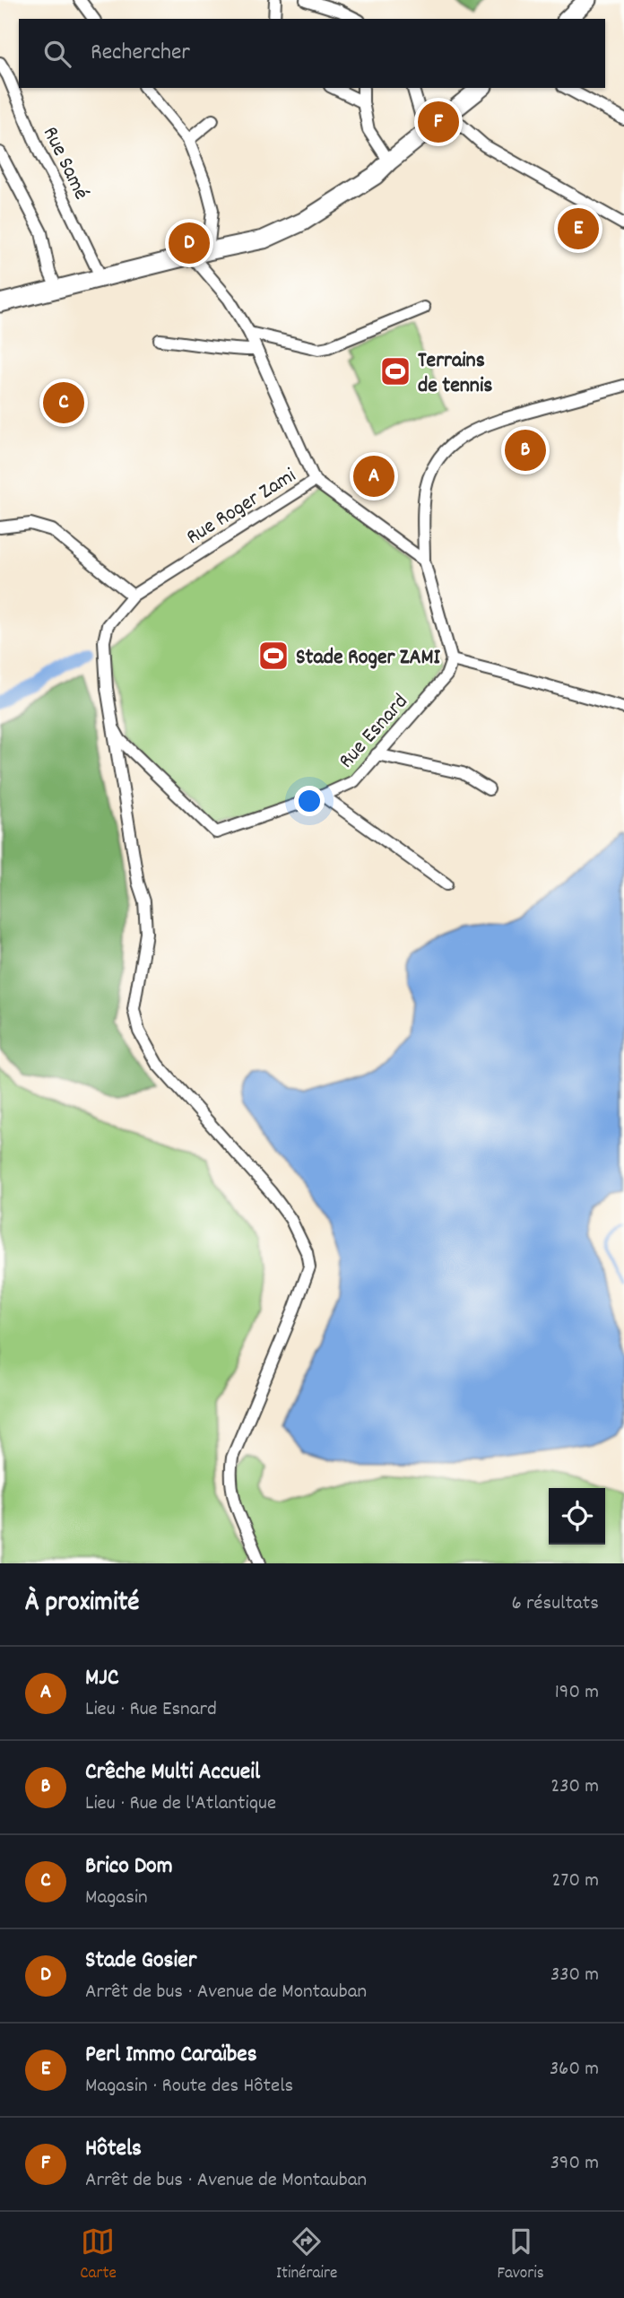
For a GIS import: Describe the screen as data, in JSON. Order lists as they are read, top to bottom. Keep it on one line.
{"streets":{"street":["Rue Samé","Rue Roger Zami","Rue Esnard"]},"crossings":[["Rue Roger Zami","Rue Esnard"]],"places":{"sports":["Terrains de tennis","Stade Roger ZAMI"]},"page":{"search":"Rechercher","pins":["F","E","D","C","B","A"],"heading":["À proximité","6 résultats"],"list":[{"mark":"A","name":"MJC","note":"Lieu · Rue Esnard","value":"190 m"},{"mark":"B","name":"Crêche Multi Accueil","note":"Lieu · Rue de l'Atlantique","value":"230 m"},{"mark":"C","name":"Brico Dom","note":"Magasin","value":"270 m"},{"mark":"D","name":"Stade Gosier","note":"Arrêt de bus · Avenue de Montauban","value":"330 m"},{"mark":"E","name":"Perl Immo Caraïbes","note":"Magasin · Route des Hôtels","value":"360 m"},{"mark":"F","name":"Hôtels","note":"Arrêt de bus · Avenue de Montauban","value":"390 m"}],"nav":["Carte","Itinéraire","Favoris"]}}
